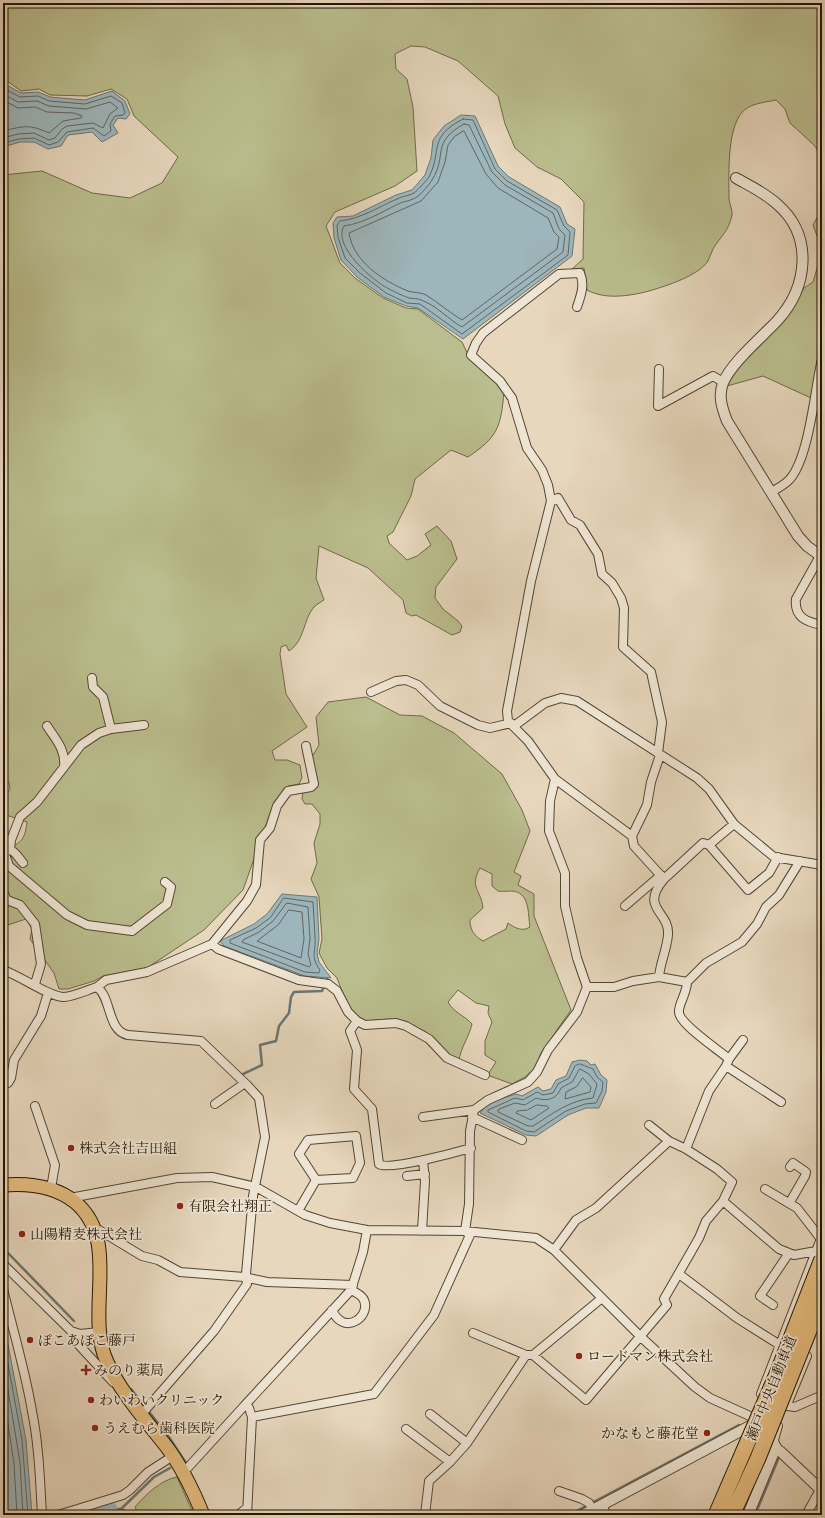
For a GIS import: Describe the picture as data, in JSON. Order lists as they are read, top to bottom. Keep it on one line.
{"streets":{"highway":["瀬戸中央自動車道"]},"places":{"other":["株式会社吉田組","有限会社翔正","山陽精麦株式会社","ぽこあぽこ藤戸","ロードマン株式会社","わいわいクリニック","うえむら歯科医院","かなもと藤花堂"],"health":["みのり薬局"]}}
